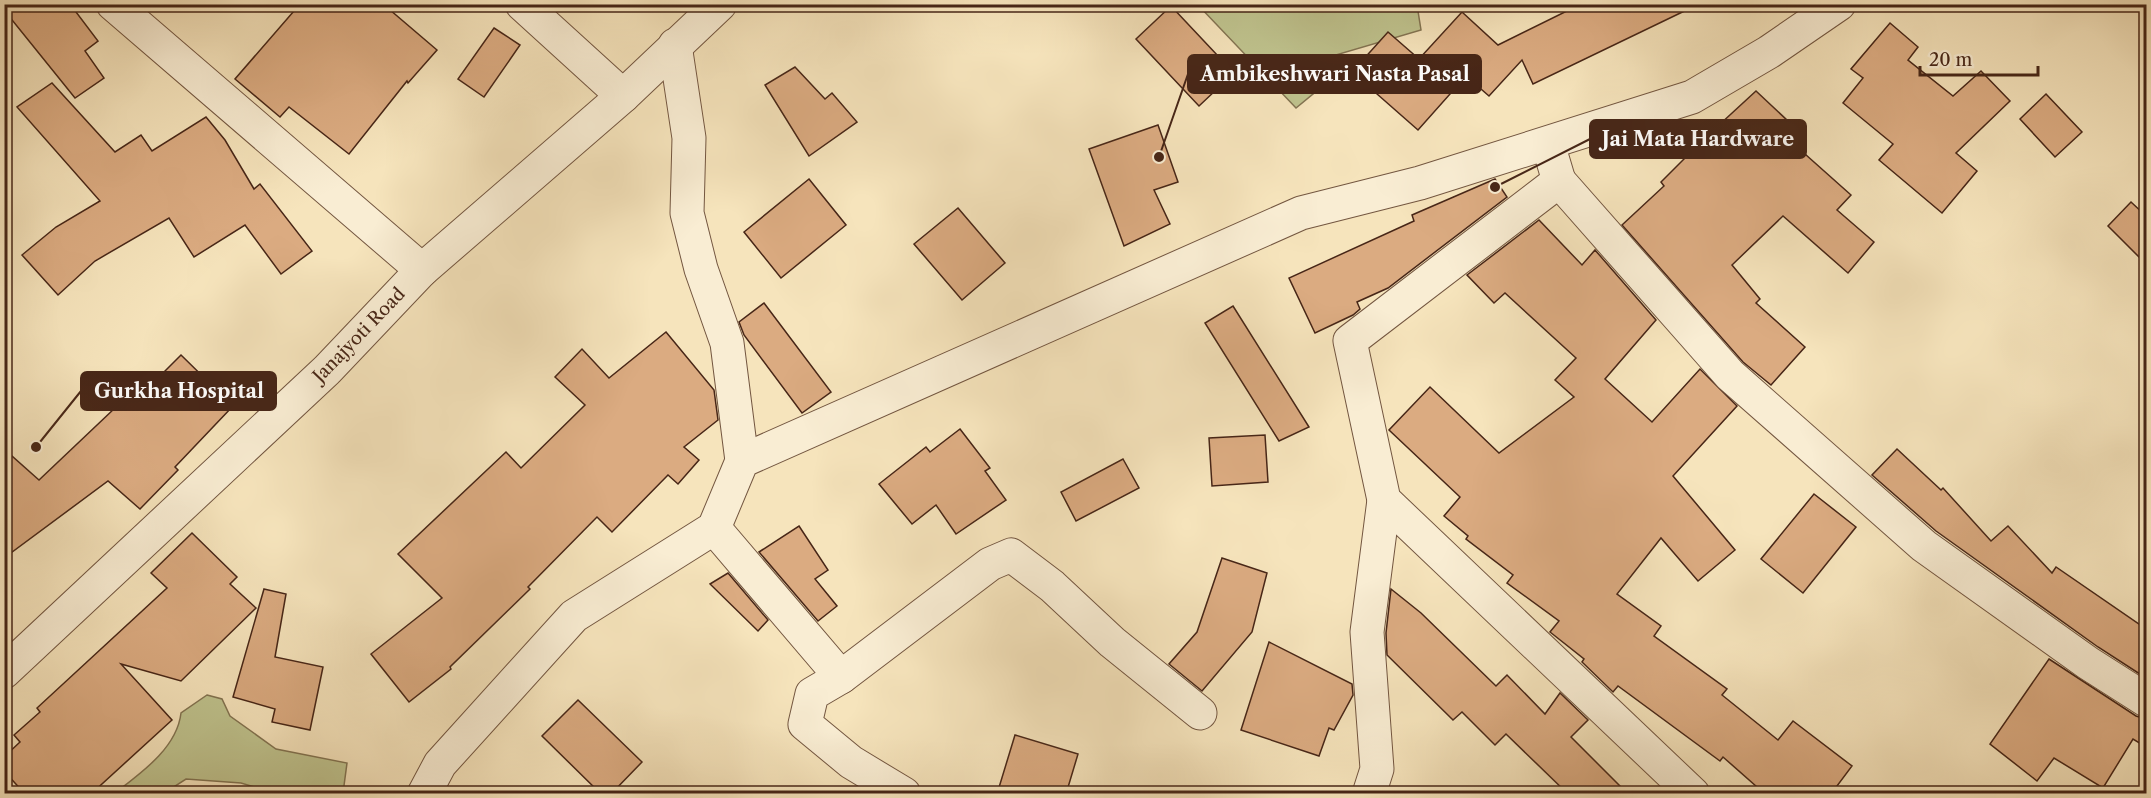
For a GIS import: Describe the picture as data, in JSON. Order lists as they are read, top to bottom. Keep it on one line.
{"streets":{"street":["Janajyoti Road"]},"places":["Ambikeshwari Nasta Pasal","Jai Mata Hardware","Gurkha Hospital"],"scale_bar":"20 m"}
